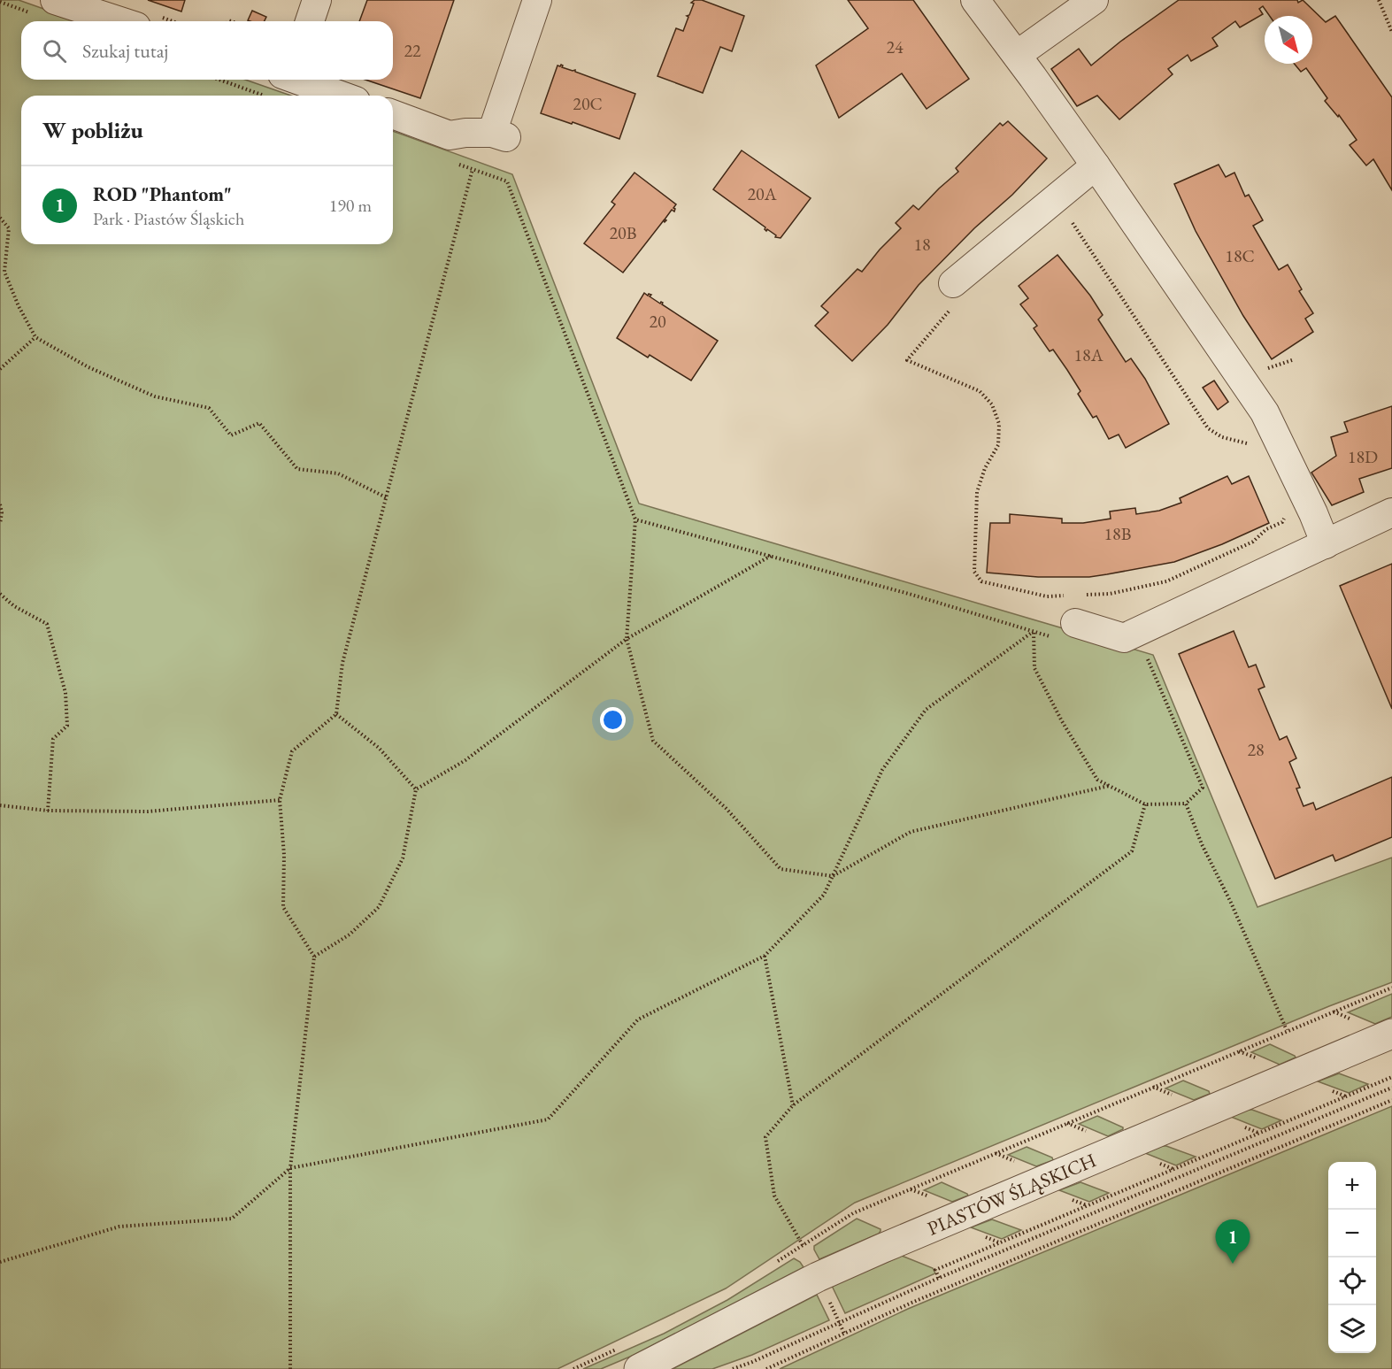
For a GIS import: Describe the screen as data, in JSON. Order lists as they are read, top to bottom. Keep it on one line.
{"streets":{"street":["PIASTÓW ŚLĄSKICH"]},"house_numbers":["24","22","20C","20A","20B","18","18C","20","18A","18D","18B","28"],"north":"bottom right","page":{"search":"Szukaj tutaj","heading":"W pobliżu","list":[{"mark":"1","name":"ROD \"Phantom\"","note":"Park · Piastów Śląskich","value":"190 m"}],"map_buttons":["+","−"],"pins":"1"}}
